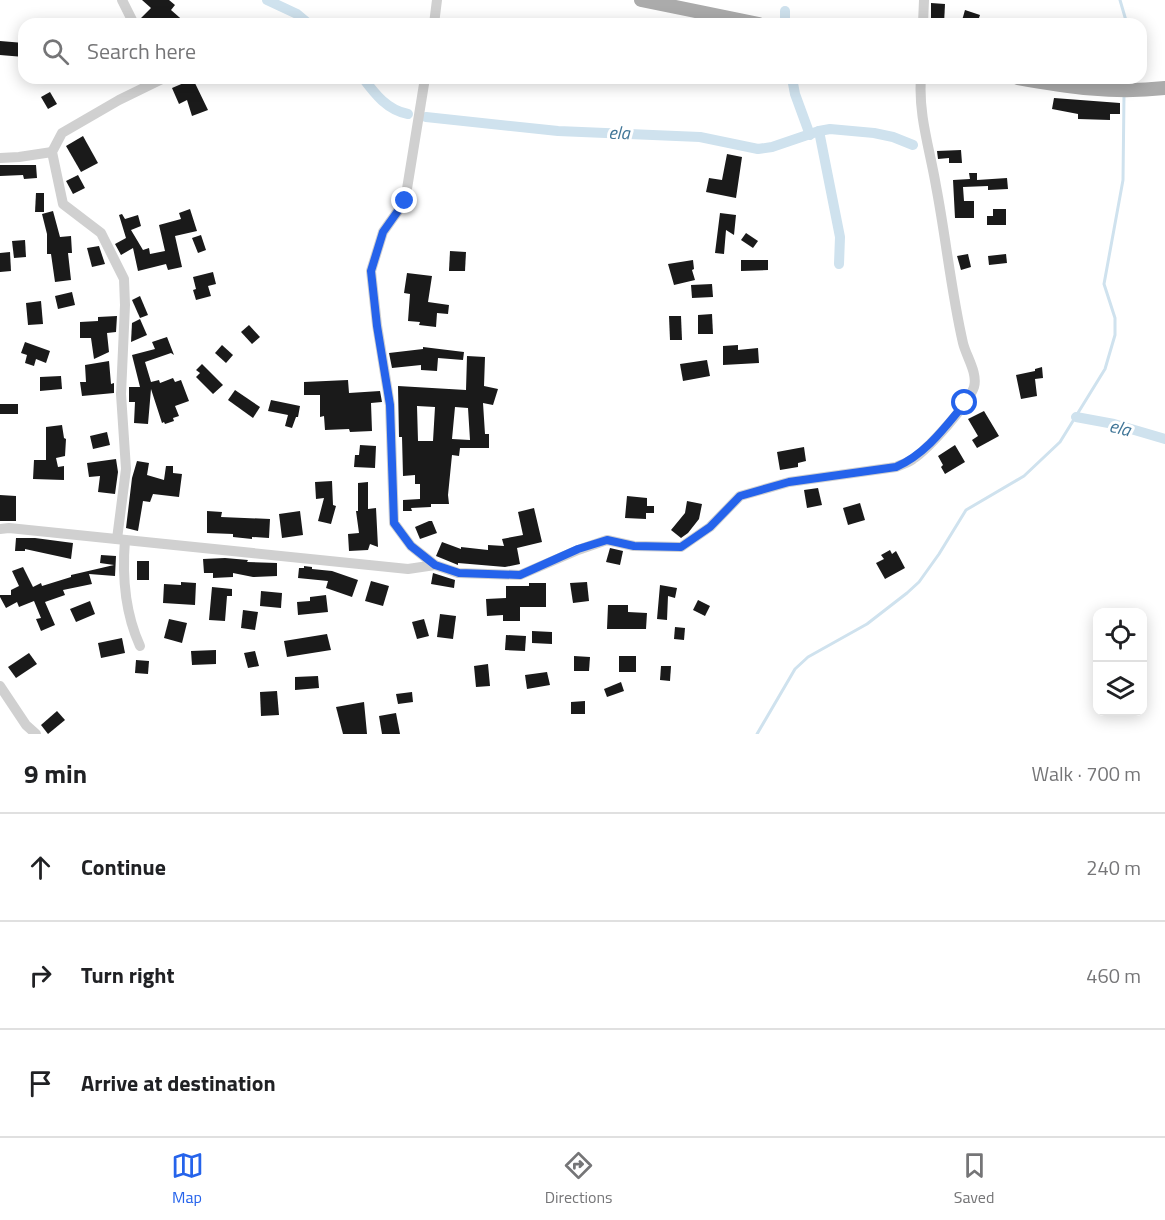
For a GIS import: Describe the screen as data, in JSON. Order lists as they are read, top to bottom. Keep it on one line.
{"water":["ela"],"page":{"search":"Search here","heading":["9 min","Walk · 700 m"],"list":[["Continue","240 m"],["Turn right","460 m"],"Arrive at destination"],"nav":["Map","Directions","Saved"]}}
